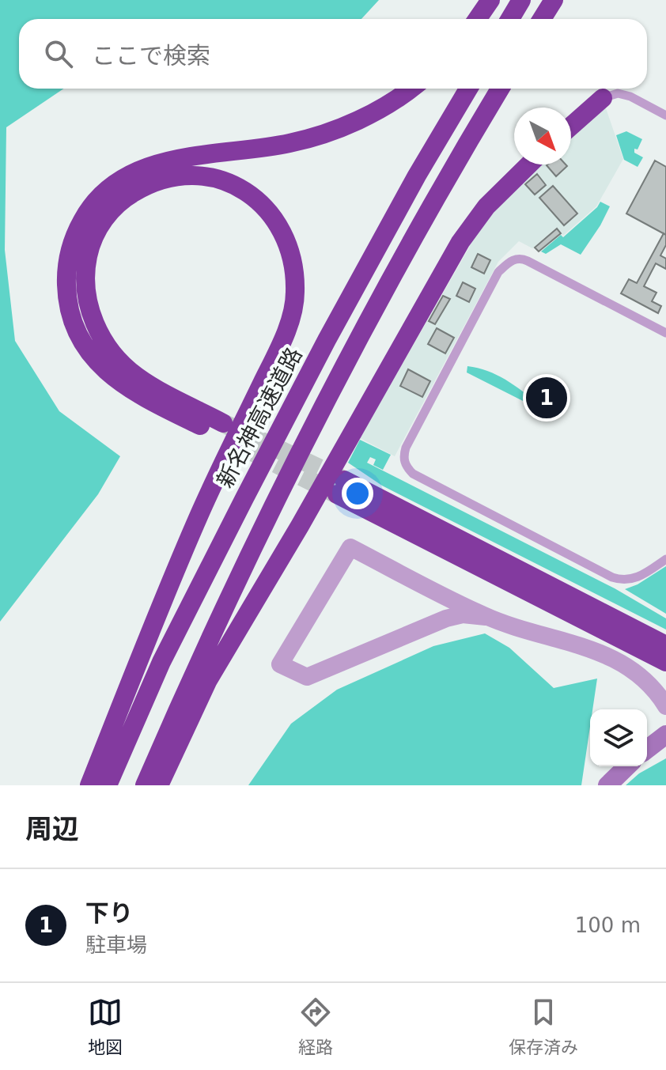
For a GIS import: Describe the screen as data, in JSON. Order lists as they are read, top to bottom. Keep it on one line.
{"streets":{"highway":["新名神高速道路"]},"north":"bottom right","page":{"search":"ここで検索","pins":"1","heading":"周辺","list":[{"mark":"1","name":"下り","note":"駐車場","value":"100 m"}],"nav":["地図","経路","保存済み"]}}
